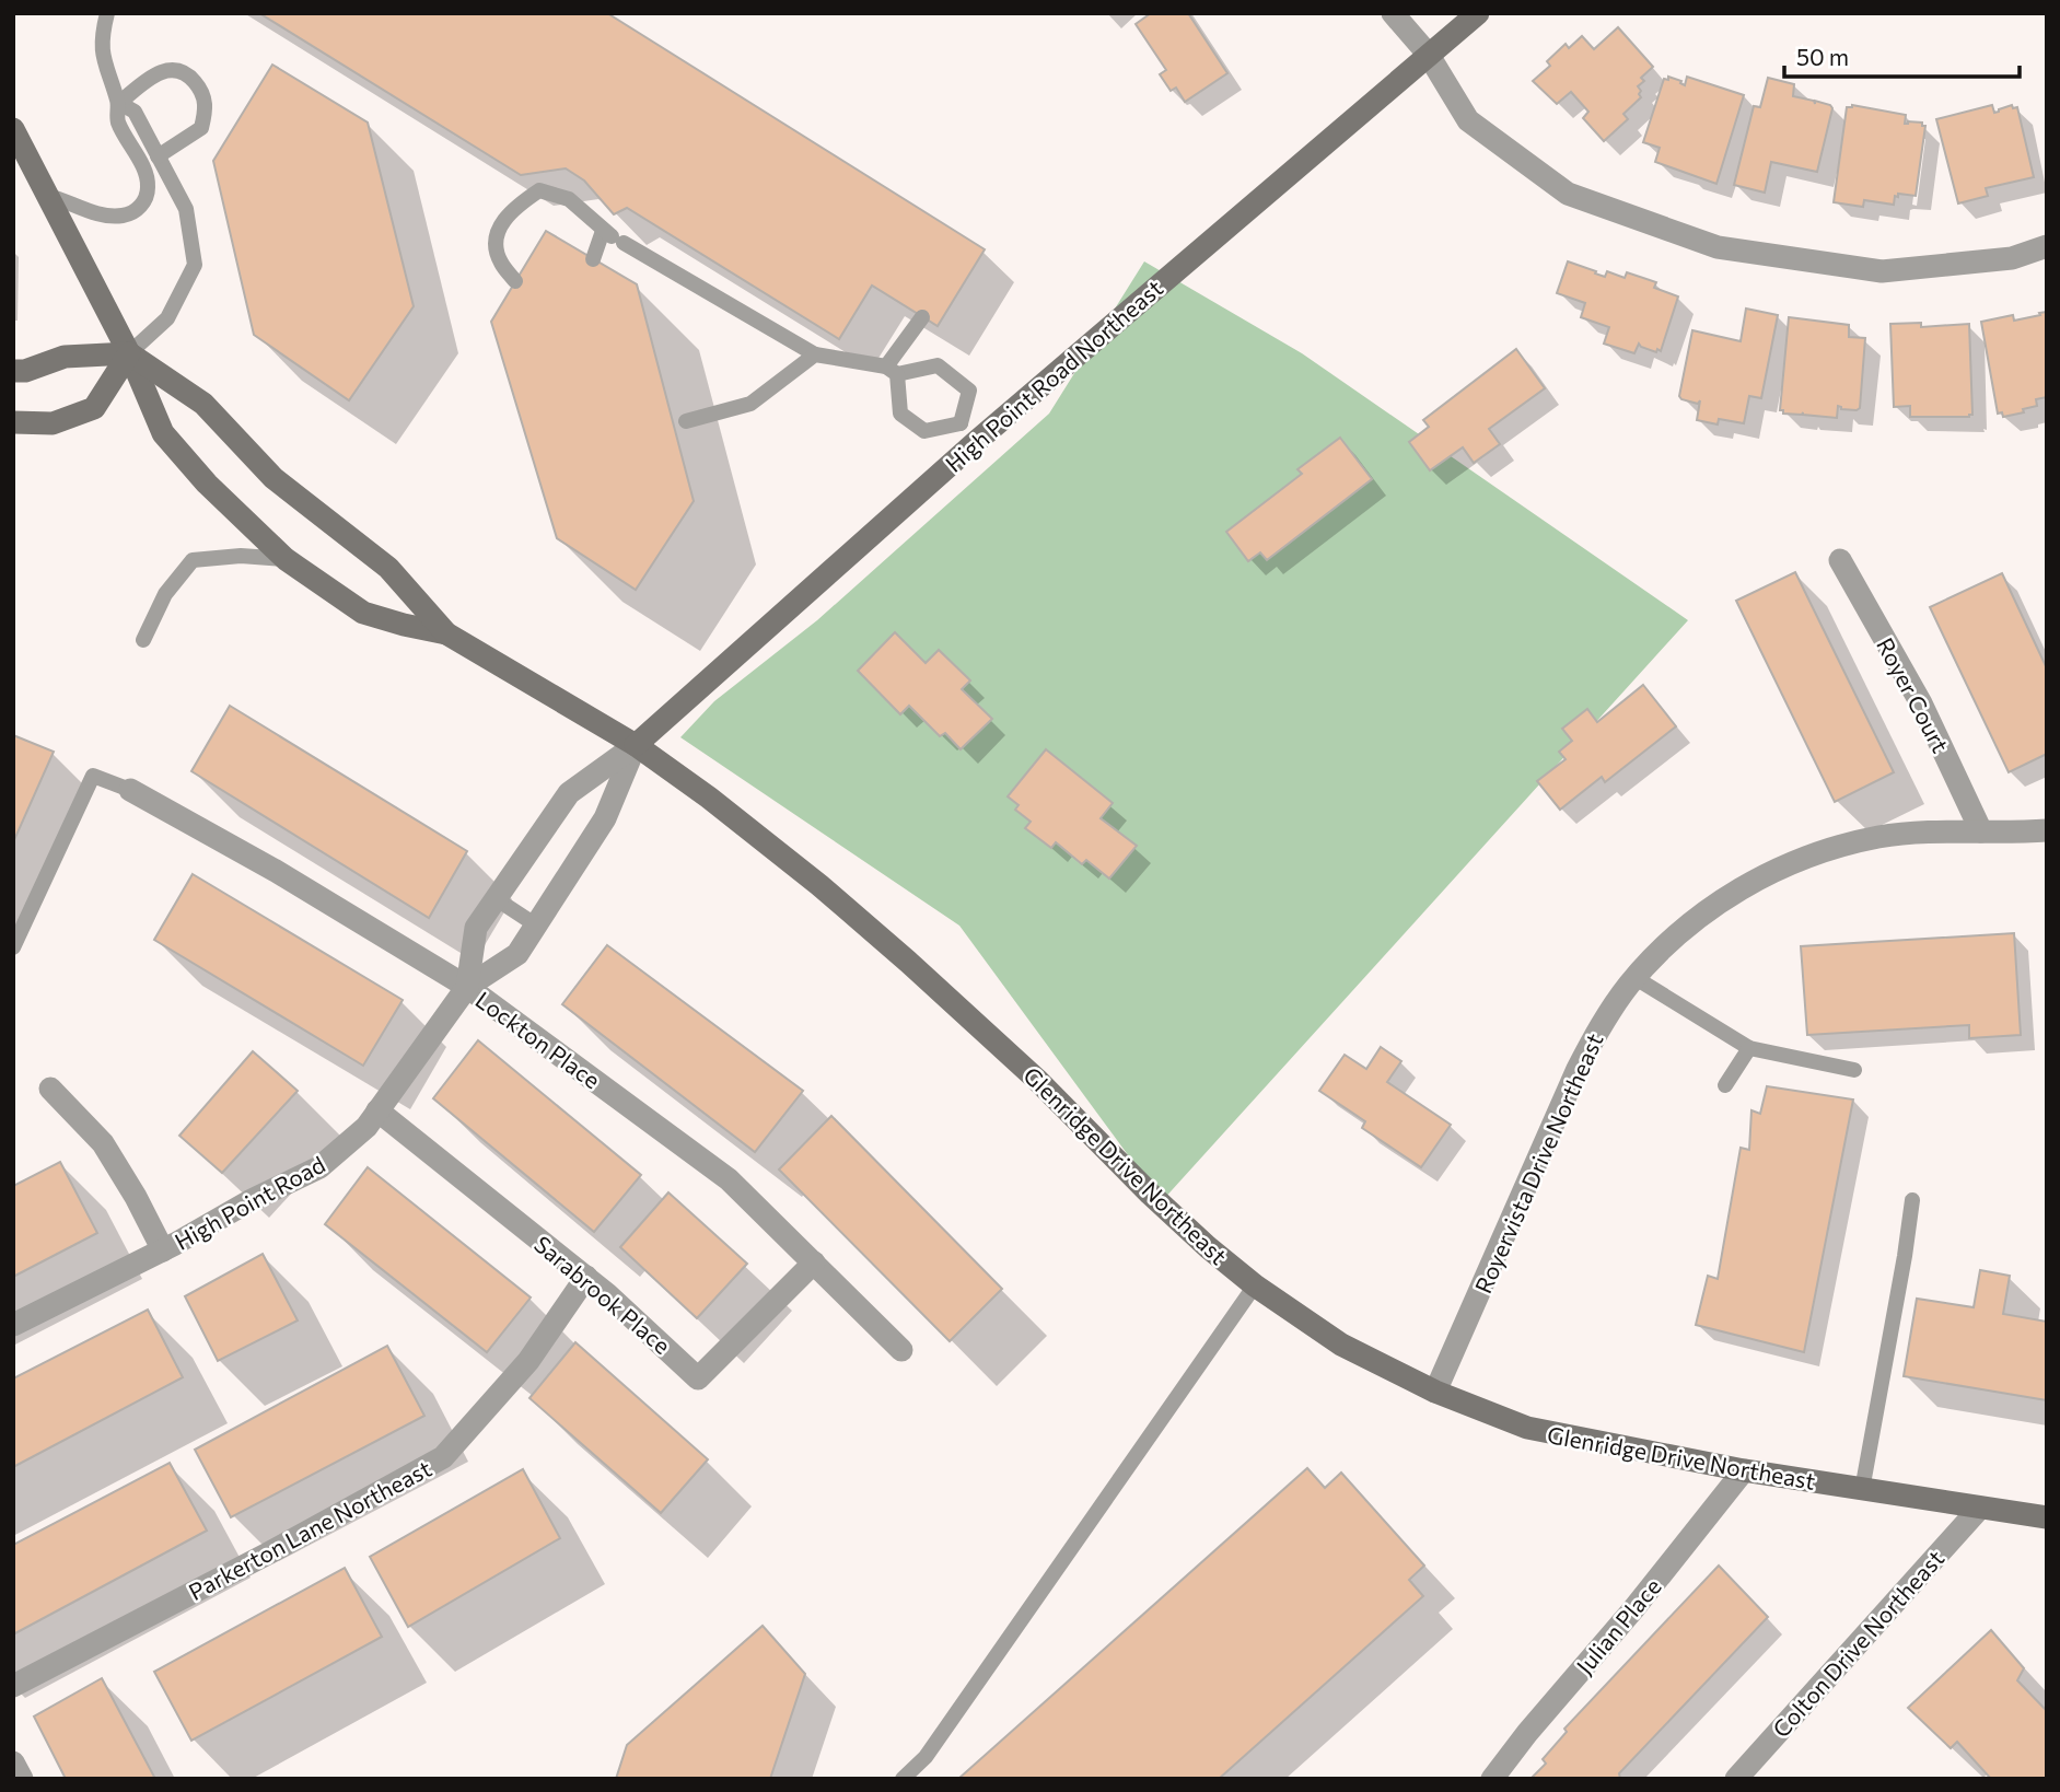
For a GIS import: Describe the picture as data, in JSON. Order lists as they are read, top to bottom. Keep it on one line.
{"streets":{"main road":["High Point Road Northeast","Glenridge Drive Northeast"],"street":["Royer Court","Lockton Place","Royervista Drive Northeast","High Point Road","Sarabrook Place","Parkerton Lane Northeast","Julian Place","Colton Drive Northeast"]},"crossings":[["High Point Road Northeast","Glenridge Drive Northeast"],["High Point Road Northeast","High Point Road"],["Royer Court","Royervista Drive Northeast"],["Lockton Place","High Point Road"],["Lockton Place","Sarabrook Place"],["Royervista Drive Northeast","Glenridge Drive Northeast"],["Glenridge Drive Northeast","High Point Road"],["Glenridge Drive Northeast","Julian Place"],["Glenridge Drive Northeast","Colton Drive Northeast"],["High Point Road","Sarabrook Place"],["Sarabrook Place","Parkerton Lane Northeast"]],"scale_bar":"50 m"}
